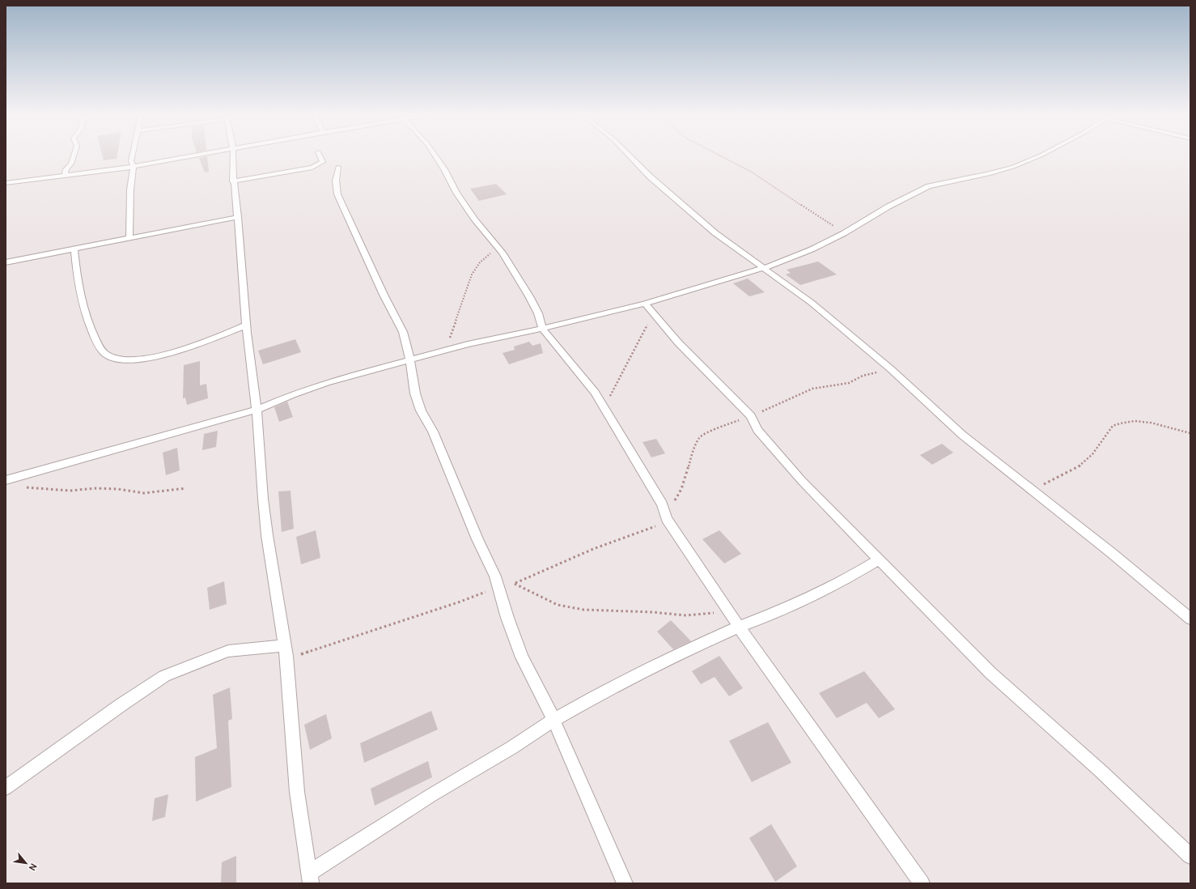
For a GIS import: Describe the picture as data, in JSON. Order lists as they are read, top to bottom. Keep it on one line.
{"north":"bottom right"}
